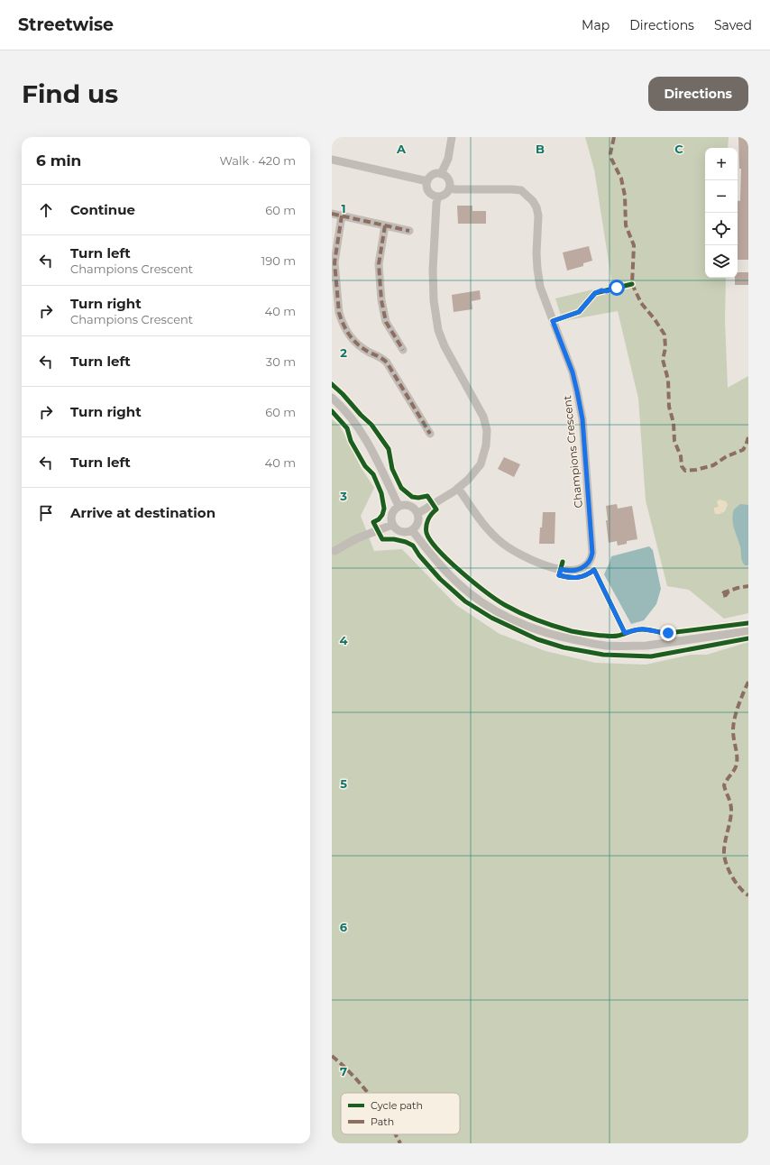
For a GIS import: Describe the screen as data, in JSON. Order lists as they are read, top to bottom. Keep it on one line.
{"streets":{"street":["Champions Crescent"]},"legend":["Cycle path","Path"],"page":{"header":"Streetwise","nav":["Map","Directions","Saved"],"buttons":"Directions","title":"Find us","heading":["6 min","Walk · 420 m"],"map_buttons":["+","−"],"list":[["Continue","60 m"],["Turn left","Champions Crescent","190 m"],["Turn right","Champions Crescent","40 m"],["Turn left","30 m"],["Turn right","60 m"],["Turn left","40 m"],"Arrive at destination"]},"grid":{"columns":["A","B","C"],"rows":["1","2","3","4","5","6","7"]}}
